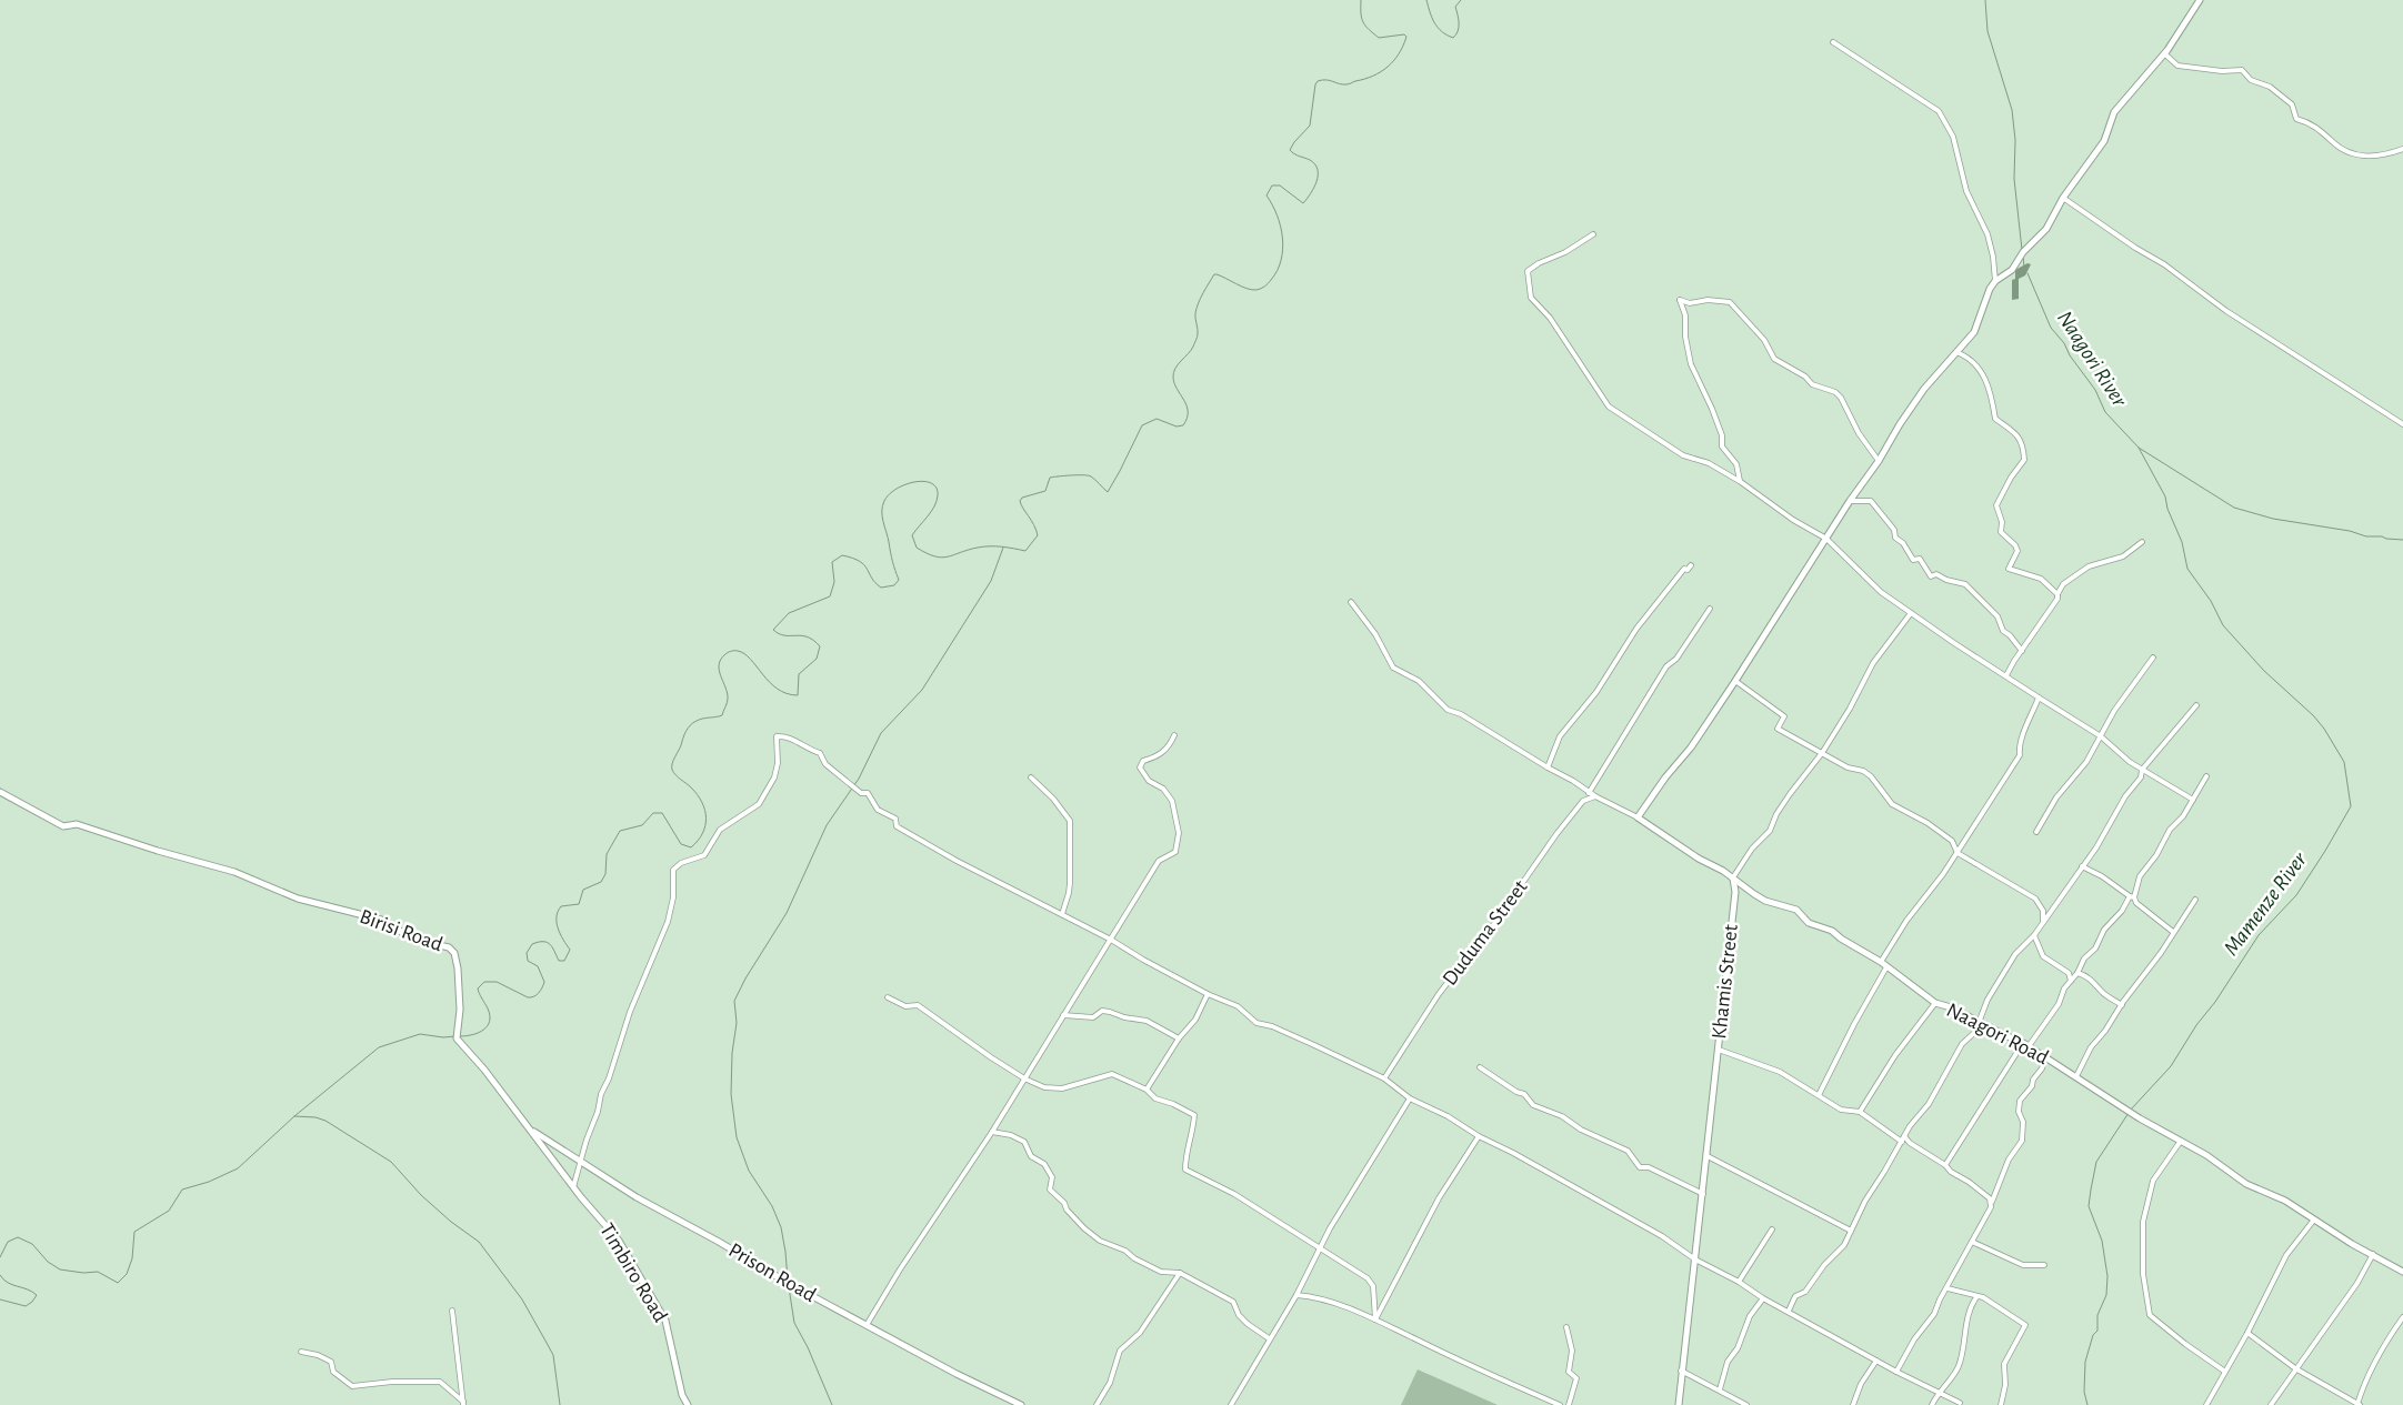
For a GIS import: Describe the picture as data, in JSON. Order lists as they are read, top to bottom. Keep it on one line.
{"streets":{"street":["Birisi Road","Duduma Street","Khamis Street","Naagori Road","Timbiro Road","Prison Road"]},"crossings":[["Birisi Road","Timbiro Road"],["Birisi Road","Prison Road"],["Duduma Street","Naagori Road"],["Khamis Street","Naagori Road"],["Timbiro Road","Prison Road"]],"water":["Naagori River","Mamenze River"]}
